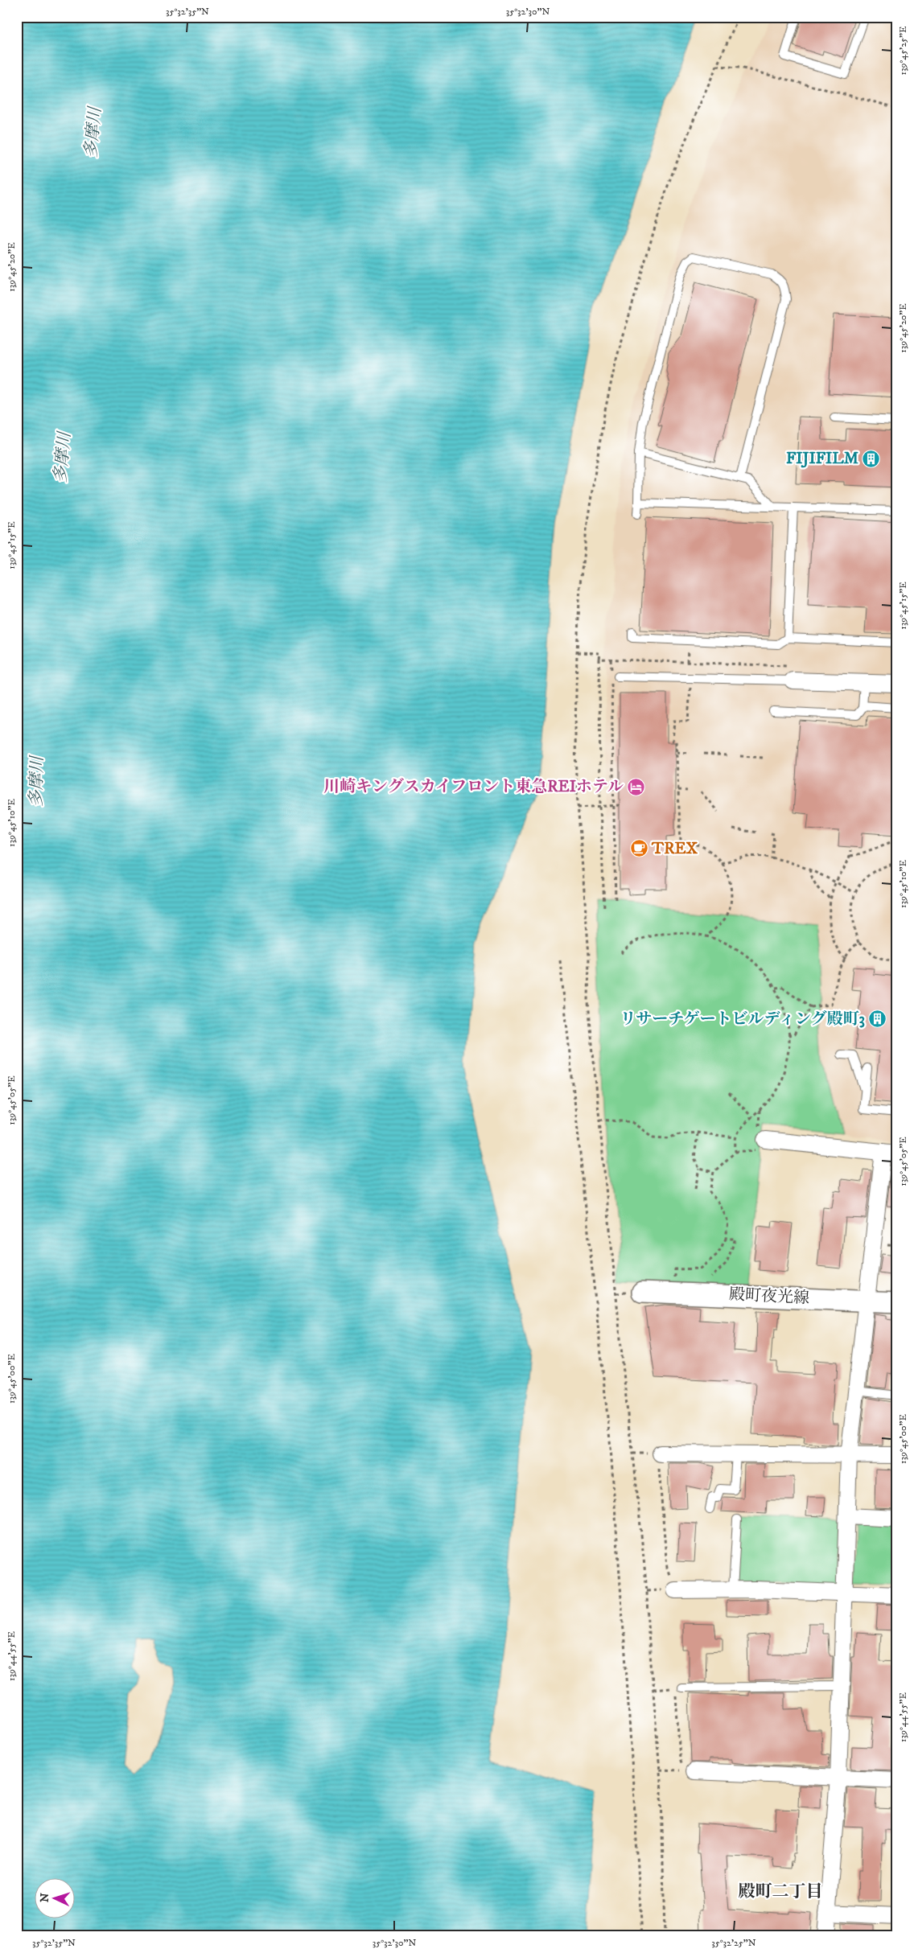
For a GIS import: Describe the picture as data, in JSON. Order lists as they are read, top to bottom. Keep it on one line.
{"streets":{"street":["殿町夜光線"]},"districts":["殿町二丁目"],"water":["多摩川"],"places":{"building":["FIJIFILM","リサーチゲートビルディング殿町3"],"hotel":["川崎キングスカイフロント東急REIホテル"],"cafe":["TREX"]},"north":"left","coordinates":["35°32'35\"N","35°32'30\"N","139°45'25\"E","139°45'20\"E","139°45'15\"E","139°45'10\"E","139°45'05\"E","139°45'00\"E","139°44'55\"E","35°32'25\"N"]}
